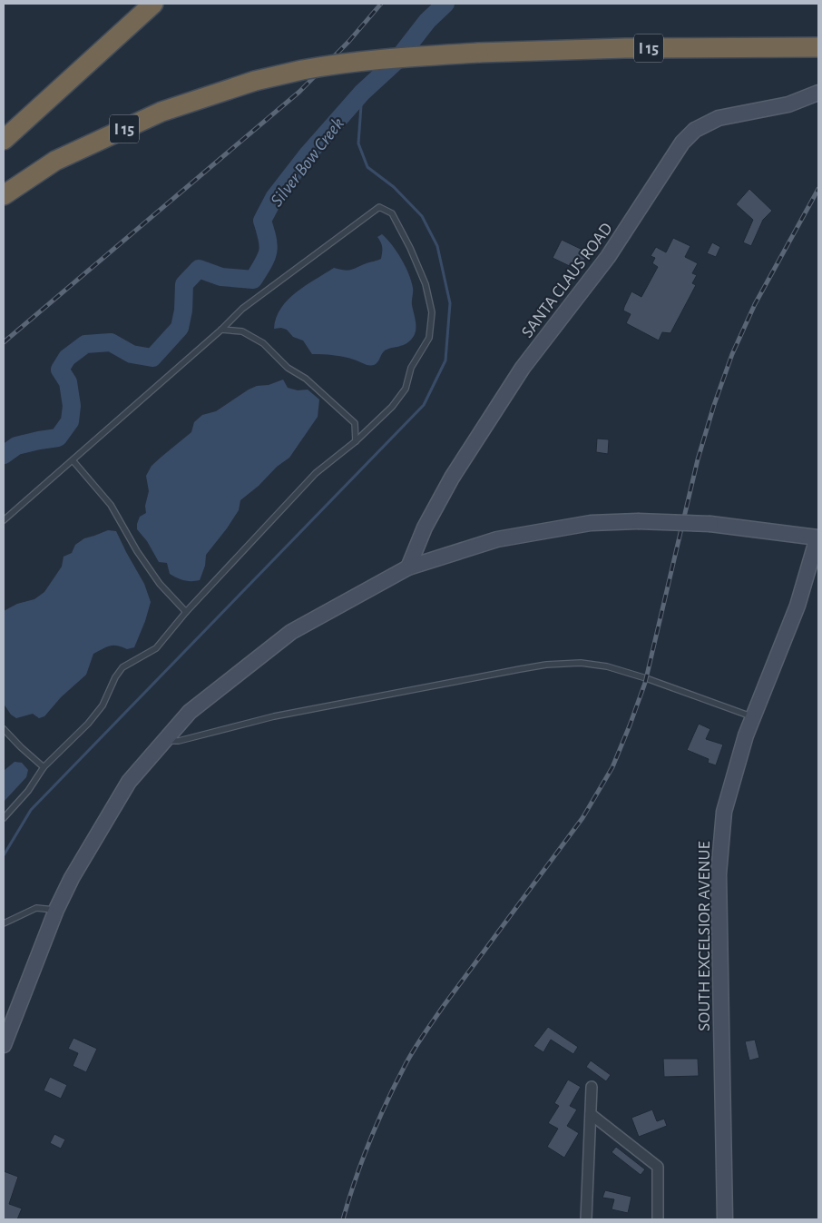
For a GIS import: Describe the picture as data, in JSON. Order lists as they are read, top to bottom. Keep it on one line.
{"streets":{"highway":["I 15"],"street":["SANTA CLAUS ROAD","SOUTH EXCELSIOR AVENUE"]},"water":["Silver Bow Creek"]}
